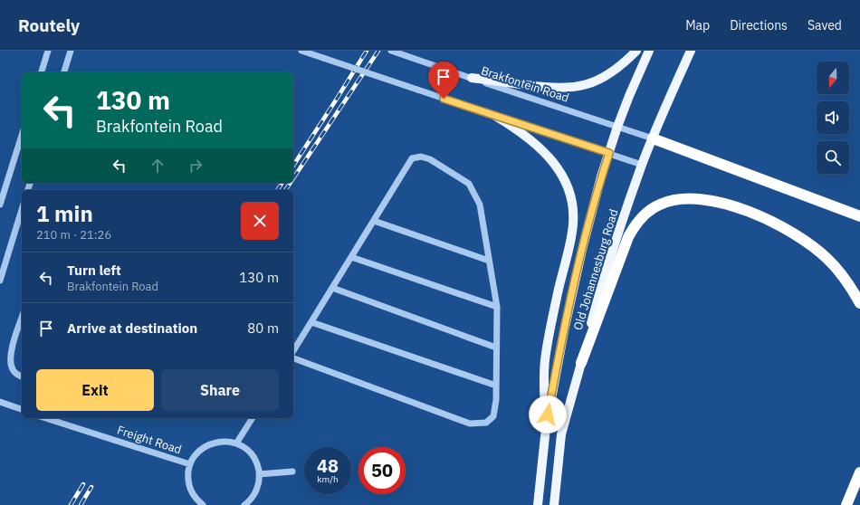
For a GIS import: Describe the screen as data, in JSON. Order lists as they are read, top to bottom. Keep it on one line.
{"streets":{"main road":["Old Johannesburg Road"],"street":["Brakfontein Road","Freight Road"]},"crossings":[["Brakfontein Road","Old Johannesburg Road"]],"north":"bottom","page":{"header":"Routely","nav":["Map","Directions","Saved"],"turn":["130 m","Brakfontein Road"],"heading":["1 min","210 m · 21:26"],"list":[{"name":"Turn left","note":"Brakfontein Road","value":"130 m"},{"name":"Arrive at destination","value":"80 m"}],"buttons":["Exit","Share"],"speed":"48 km/h","limit":"50"}}
